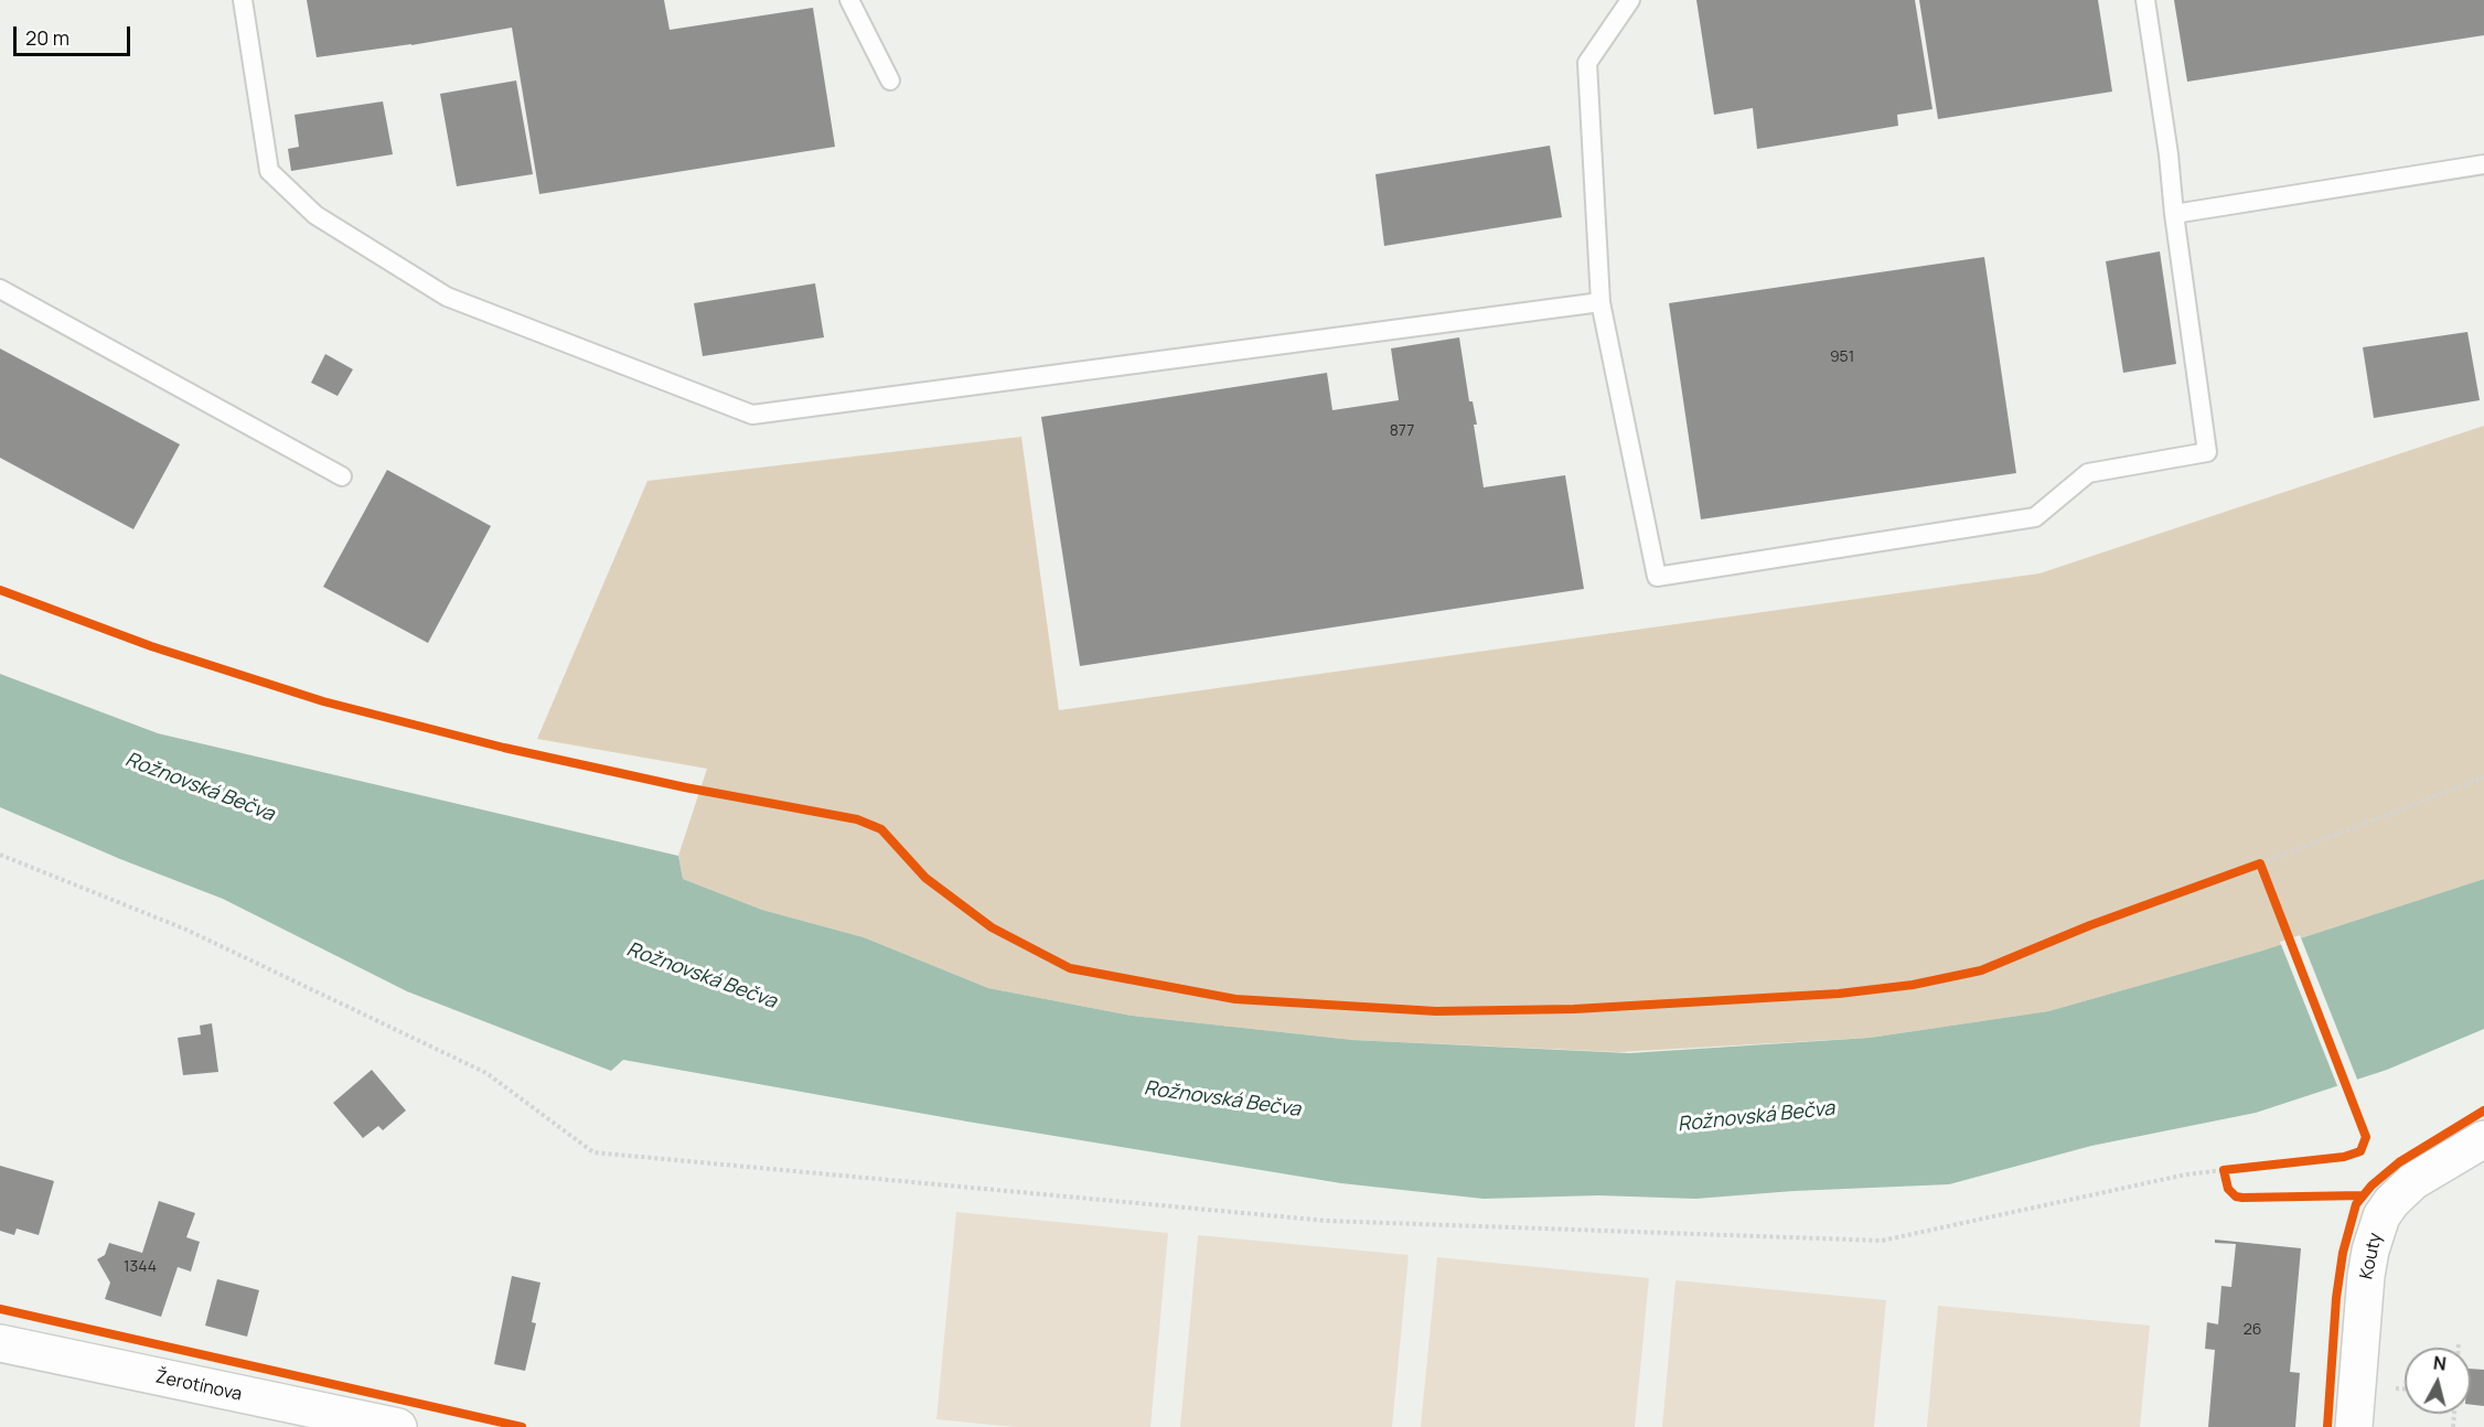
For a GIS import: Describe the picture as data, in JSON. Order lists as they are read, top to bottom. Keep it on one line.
{"streets":{"street":["Kouty","Žerotínova"]},"water":["Rožnovská Bečva"],"house_numbers":["951","877","1344","26"],"scale_bar":"20 m","north":"top"}
